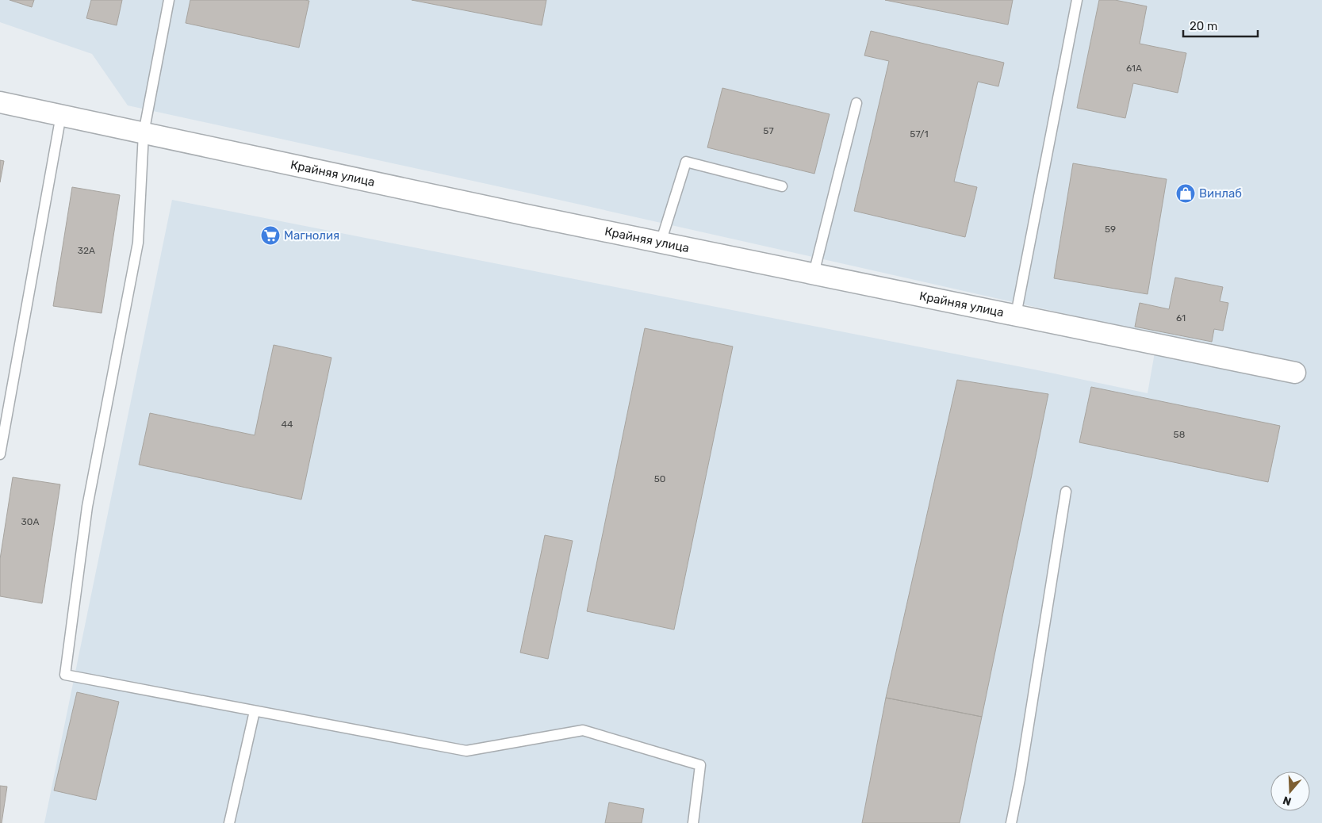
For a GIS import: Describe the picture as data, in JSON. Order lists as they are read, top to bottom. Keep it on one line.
{"streets":{"street":["Крайняя улица"]},"places":{"shop":["Винлаб"],"supermarket":["Магнолия"]},"house_numbers":["61А","57","57/1","59","32А","61","44","58","50","30А"],"scale_bar":"20 m","north":"bottom"}
